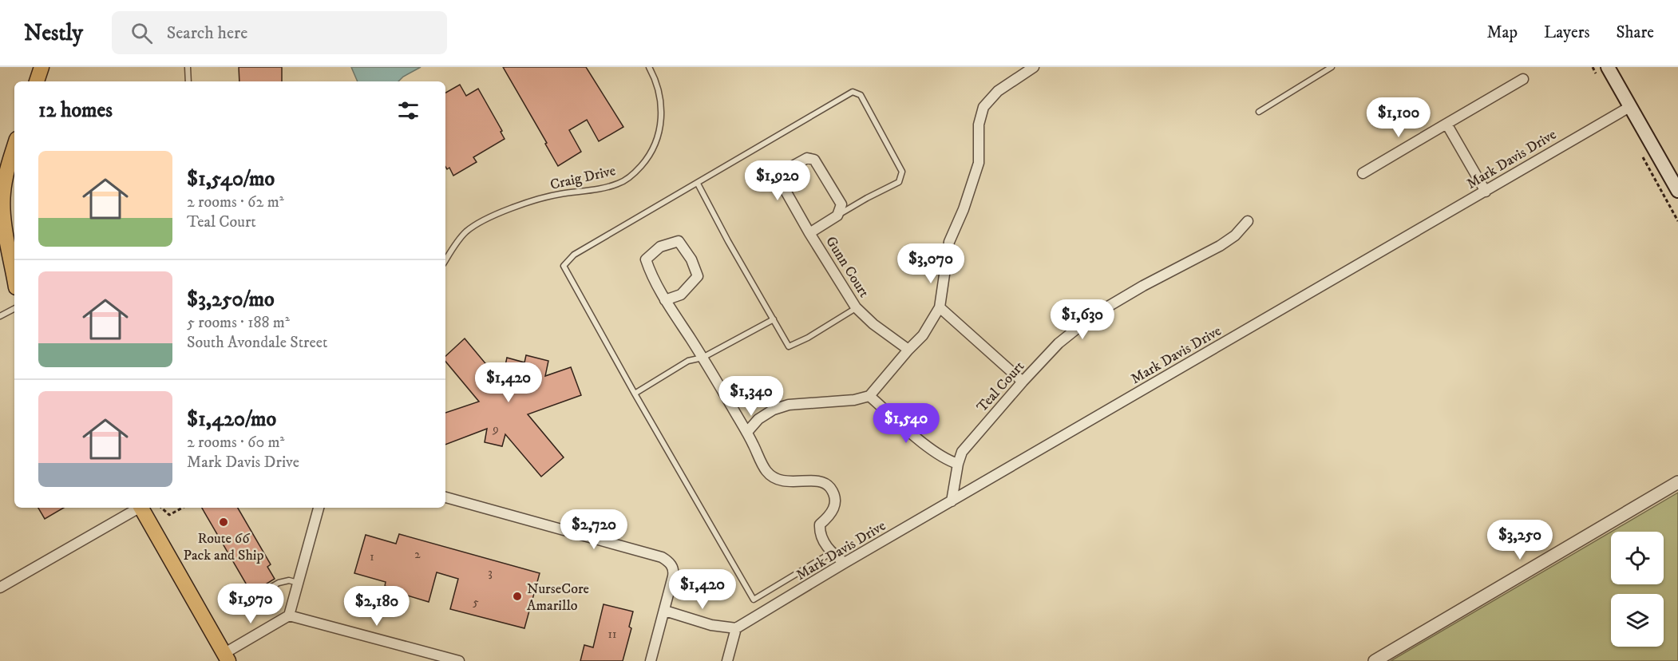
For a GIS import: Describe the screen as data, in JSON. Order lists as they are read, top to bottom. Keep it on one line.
{"streets":{"street":["Mark Davis Drive","Gunn Court","Teal Court"],"lane":["Craig Drive"]},"crossings":[["Mark Davis Drive","Teal Court"]],"places":["Route 66 Pack and Ship","NurseCore Amarillo"],"house_numbers":["9","2","1","3","5","11"],"page":{"header":"Nestly","search":"Search here","nav":["Map","Layers","Share"],"heading":"12 homes","price":["$1,100","$1,920","$3,070","$1,630","$1,420","$1,340","$1,540","$2,720","$3,250","$1,420","$1,970","$2,180"],"list":[{"name":"$1,540/mo","note":"2 rooms · 62 m² · Teal Court"},{"name":"$3,250/mo","note":"5 rooms · 188 m² · South Avondale Street"},{"name":"$1,420/mo","note":"2 rooms · 60 m² · Mark Davis Drive"}]}}
